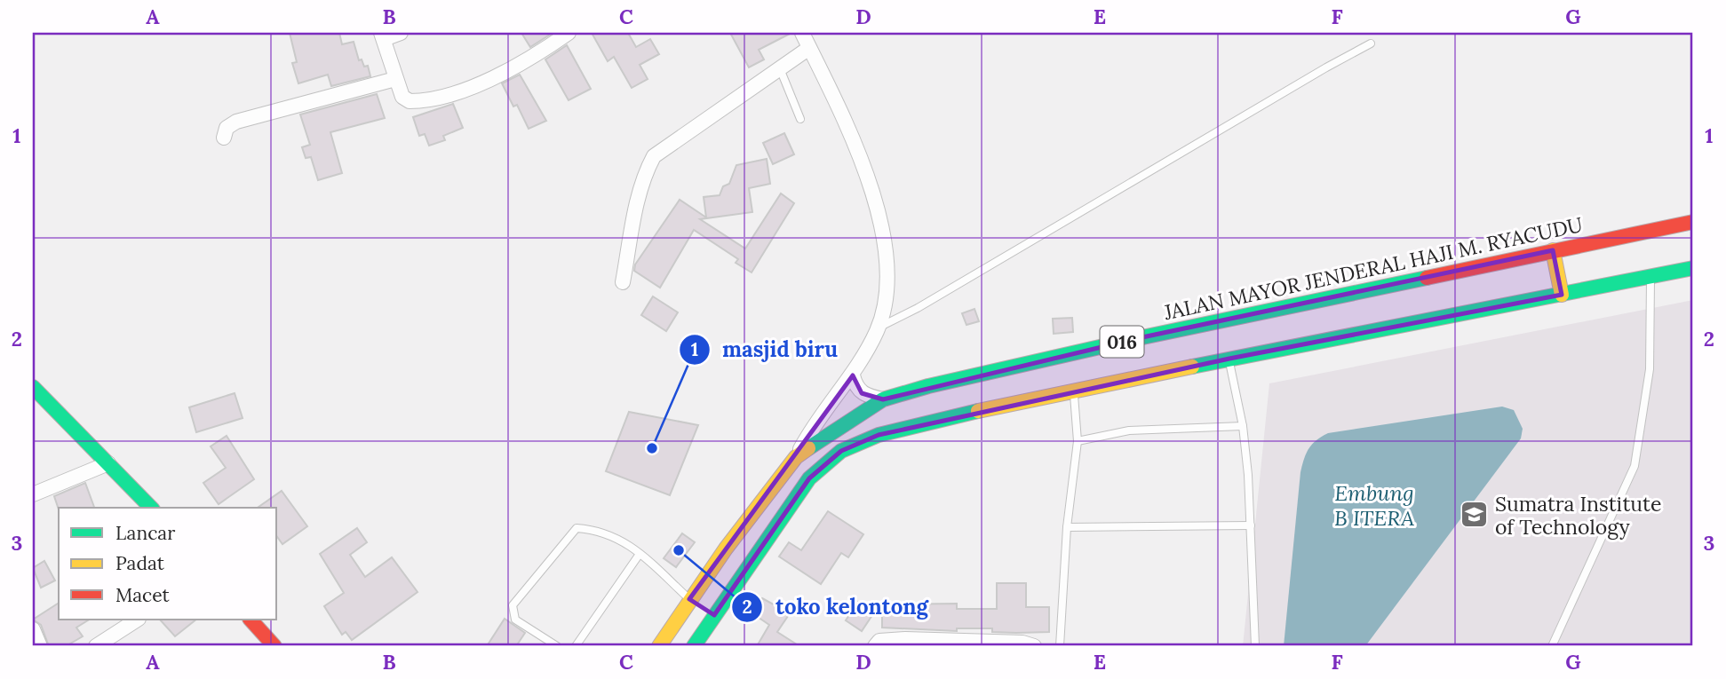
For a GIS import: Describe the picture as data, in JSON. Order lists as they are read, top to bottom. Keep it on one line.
{"streets":{"main road":["JALAN MAYOR JENDERAL HAJI M. RYACUDU","016"]},"water":["Embung B ITERA"],"places":{"other":["masjid biru","toko kelontong"],"school or university":["Sumatra Institute of Technology"]},"legend":["Lancar","Padat","Macet"],"grid":{"columns":["A","B","C","D","E","F","G"],"rows":["1","2","3"]}}
